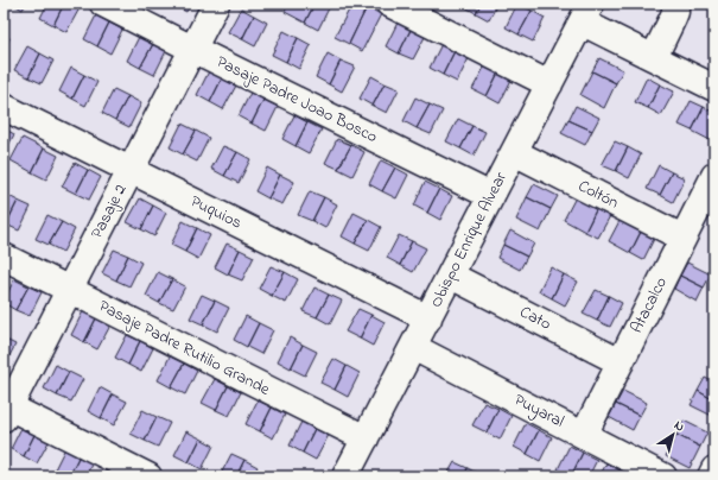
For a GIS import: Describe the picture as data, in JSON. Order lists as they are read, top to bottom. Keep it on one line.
{"streets":{"street":["Pasaje Padre Joao Bosco","Coltón","Pasaje 2","Puquios","Obispo Enrique Alvear","Atacalco","Cato","Pasaje Padre Rutilio Grande","Puyaral"]},"crossings":[["Pasaje Padre Joao Bosco","Pasaje 2"],["Pasaje Padre Joao Bosco","Obispo Enrique Alvear"],["Coltón","Obispo Enrique Alvear"],["Coltón","Atacalco"],["Pasaje 2","Puquios"],["Pasaje 2","Pasaje Padre Rutilio Grande"],["Puquios","Obispo Enrique Alvear"],["Obispo Enrique Alvear","Cato"],["Obispo Enrique Alvear","Pasaje Padre Rutilio Grande"],["Obispo Enrique Alvear","Puyaral"],["Atacalco","Cato"],["Atacalco","Puyaral"]],"north":"top right"}
